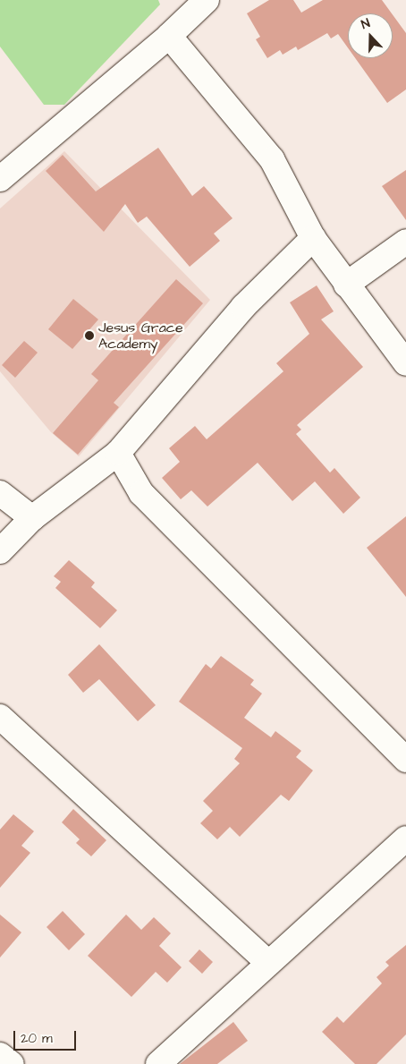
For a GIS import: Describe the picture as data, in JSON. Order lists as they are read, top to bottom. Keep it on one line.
{"places":["Jesus Grace Academy"],"scale_bar":"20 m","north":"top"}
